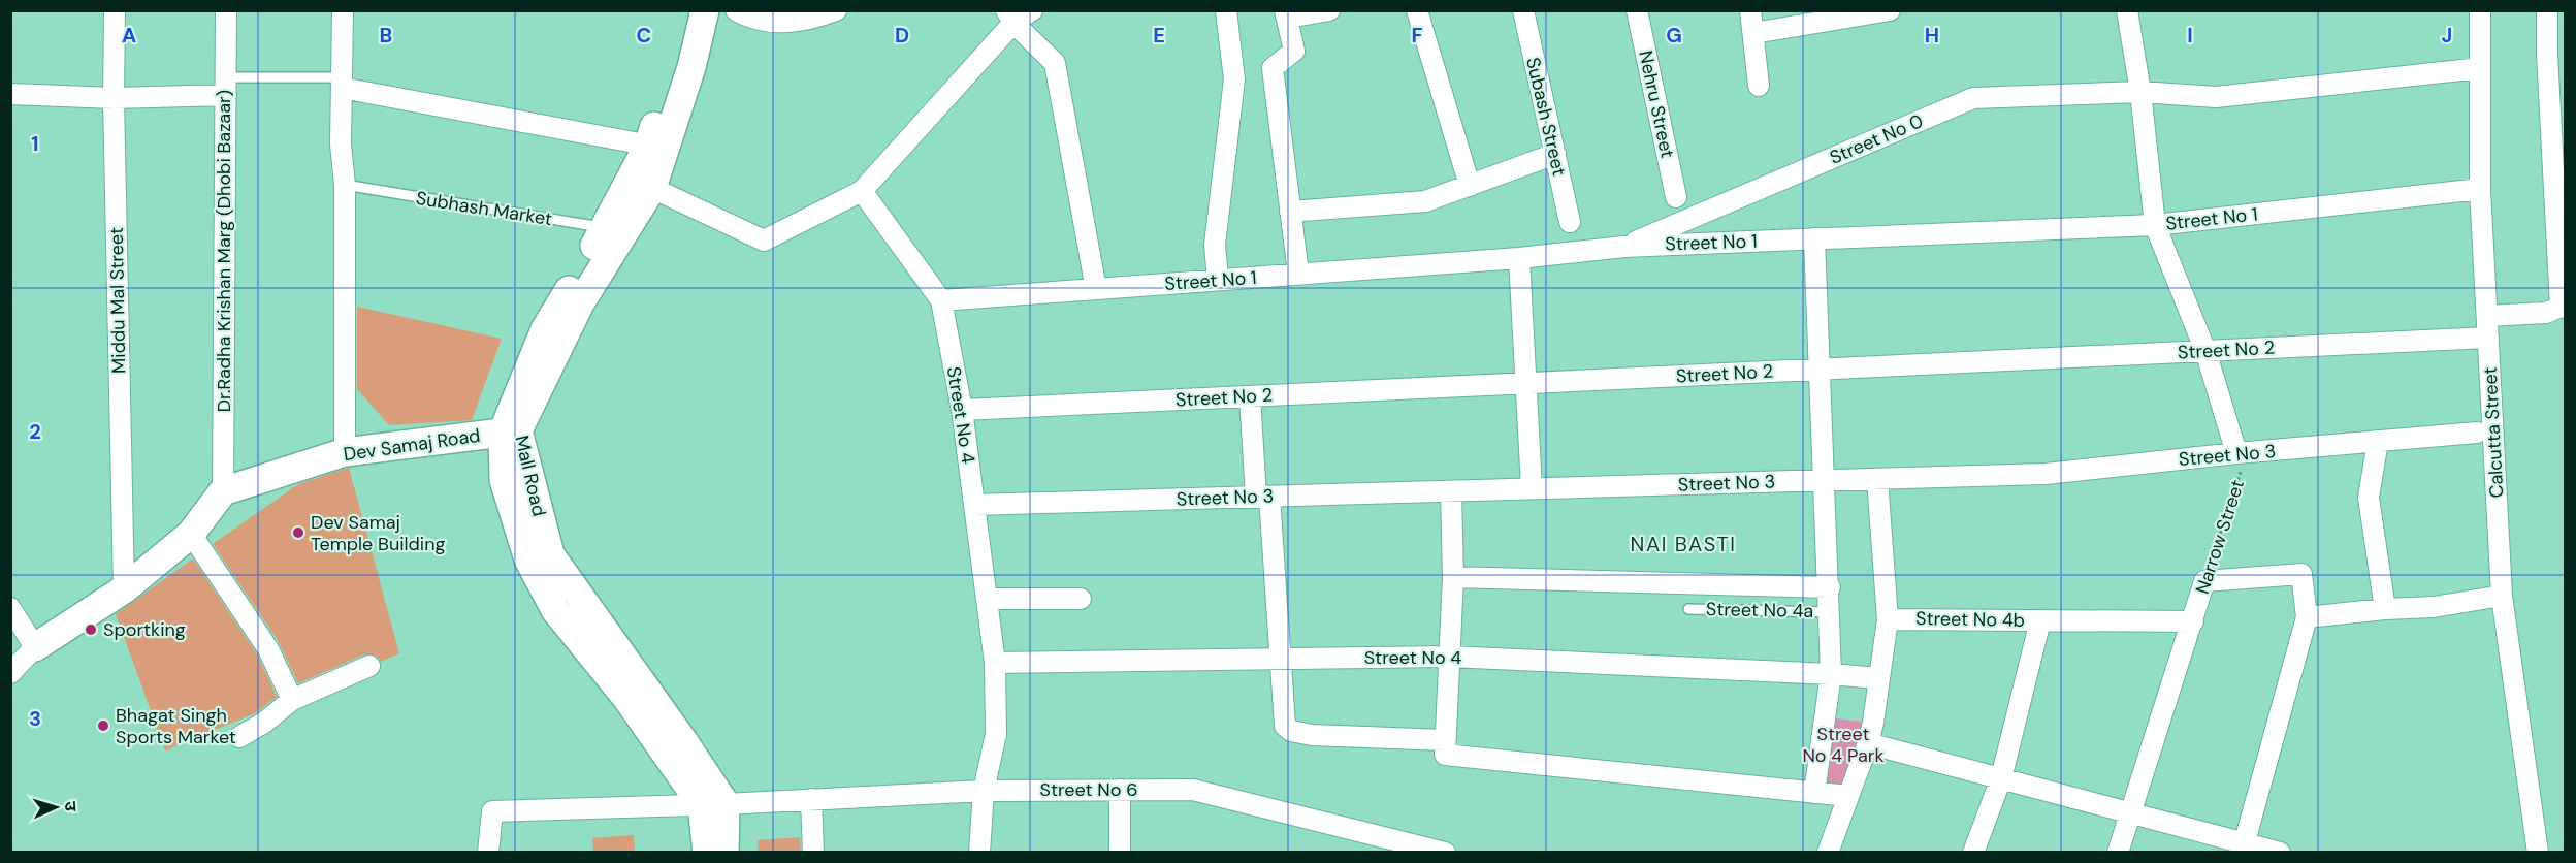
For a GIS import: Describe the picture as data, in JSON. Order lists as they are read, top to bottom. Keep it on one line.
{"streets":{"main road":["Dev Samaj Road","Mall Road"],"street":["Nehru Street","Subash Street","Street No 0","Street No 1","Dr.Radha Krishan Marg (Dhobi Bazaar)","Middu Mal Street","Street No 2","Street No 4","Calcutta Street","Street No 3","Narrow Street","Street No 4b","Street No 6"],"lane":["Subhash Market","Street No 4a"]},"crossings":[["Street No 0","Street No 1"],["Street No 0","Calcutta Street"],["Subhash Market","Mall Road"],["Street No 1","Street No 4"],["Street No 1","Calcutta Street"],["Dr.Radha Krishan Marg (Dhobi Bazaar)","Dev Samaj Road"],["Street No 2","Street No 4"],["Street No 2","Calcutta Street"],["Street No 4","Street No 3"],["Street No 4","Street No 6"],["Dev Samaj Road","Mall Road"],["Street No 3","Narrow Street"],["Mall Road","Street No 6"],["Narrow Street","Street No 4b"]],"districts":["NAI BASTI"],"parks":["Street No 4 Park"],"places":["Dev Samaj Temple Building","Sportking","Bhagat Singh Sports Market"],"north":"right","grid":{"columns":["A","B","C","D","E","F","G","H","I","J"],"rows":["1","2","3"]}}
